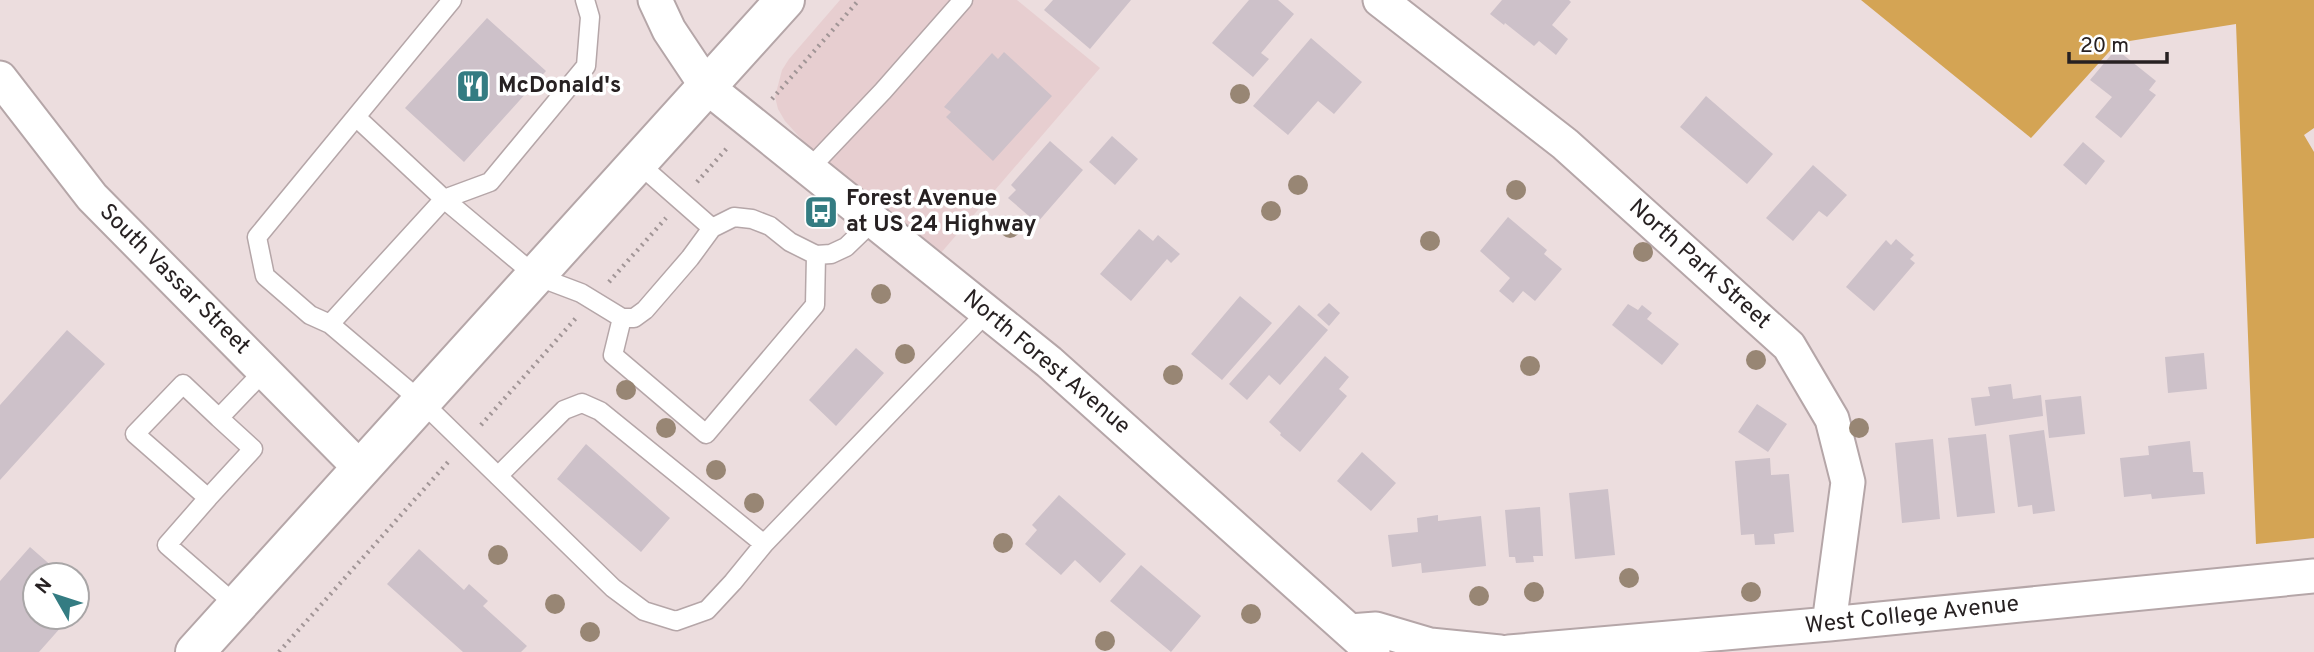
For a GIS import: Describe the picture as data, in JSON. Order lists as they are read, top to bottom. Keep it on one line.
{"streets":{"street":["North Park Street","South Vassar Street","North Forest Avenue","West College Avenue"]},"crossings":[["North Park Street","West College Avenue"]],"places":{"restaurant":["McDonald's"],"bus stop":["Forest Avenue at US 24 Highway"]},"scale_bar":"20 m","north":"top left"}
